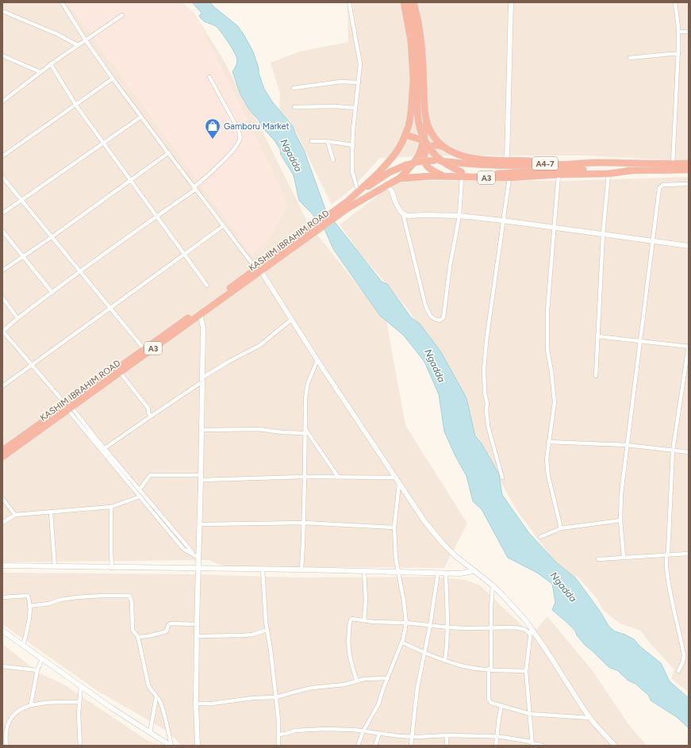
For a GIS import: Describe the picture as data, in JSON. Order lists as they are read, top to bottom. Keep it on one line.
{"streets":{"highway":["A4-7","A3","KASHIM IBRAHIM ROAD"]},"crossings":[["A4-7","A3"],["A4-7","KASHIM IBRAHIM ROAD"],["A3","KASHIM IBRAHIM ROAD"]],"water":["Ngadda"],"places":{"shop":["Gamboru Market"]}}
